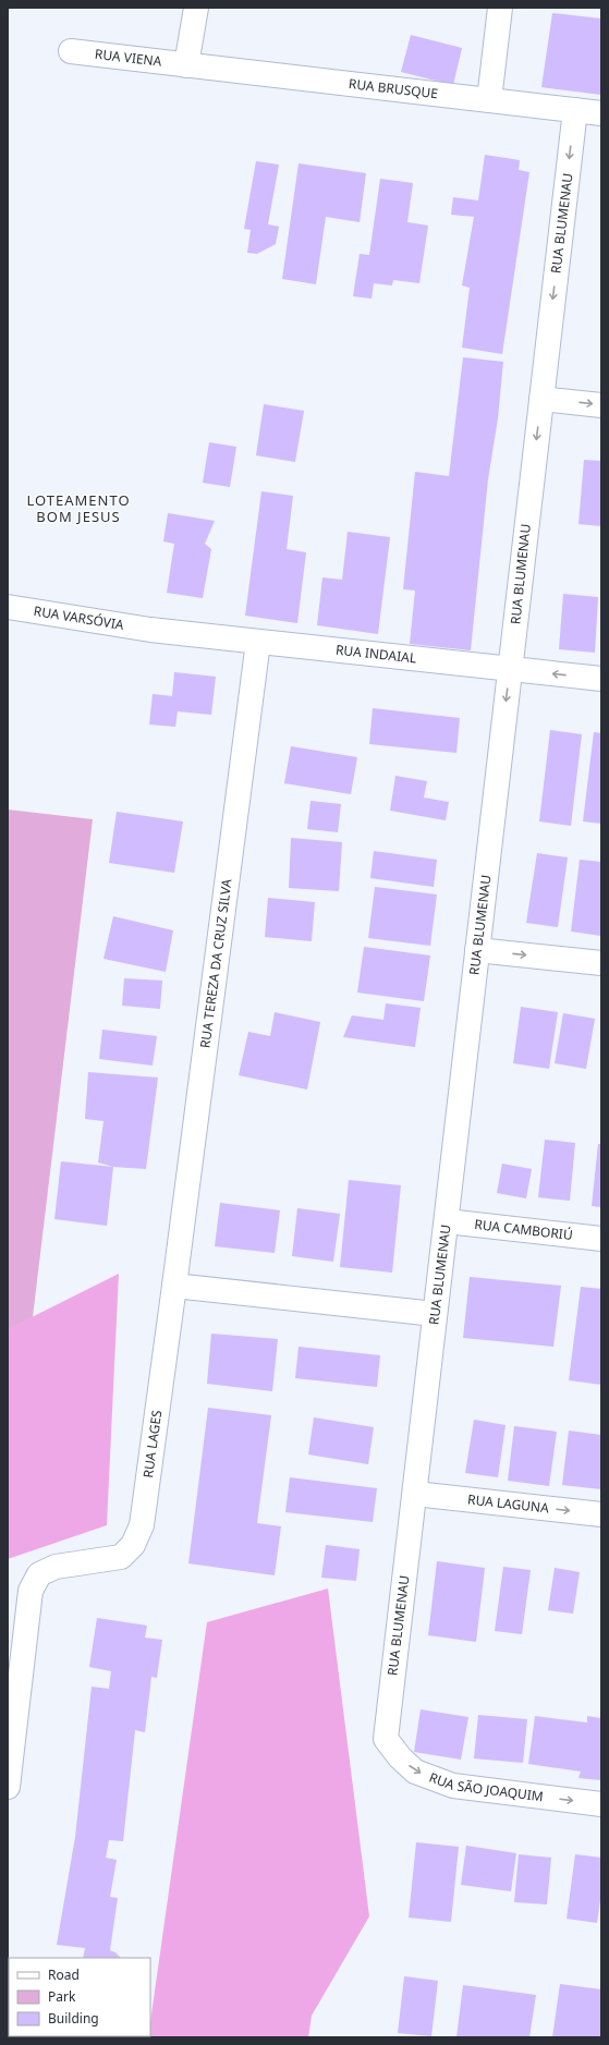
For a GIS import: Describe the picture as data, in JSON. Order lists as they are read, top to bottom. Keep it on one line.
{"streets":{"street":["RUA VIENA","RUA BRUSQUE","RUA BLUMENAU","RUA VARSÓVIA","RUA INDAIAL","RUA TEREZA DA CRUZ SILVA","RUA CAMBORIÚ","RUA LAGES","RUA LAGUNA","RUA SÃO JOAQUIM"]},"crossings":[["RUA VIENA","RUA BRUSQUE"],["RUA BRUSQUE","RUA BLUMENAU"],["RUA BLUMENAU","RUA INDAIAL"],["RUA BLUMENAU","RUA CAMBORIÚ"],["RUA BLUMENAU","RUA LAGUNA"],["RUA BLUMENAU","RUA SÃO JOAQUIM"],["RUA VARSÓVIA","RUA INDAIAL"],["RUA INDAIAL","RUA TEREZA DA CRUZ SILVA"],["RUA TEREZA DA CRUZ SILVA","RUA LAGES"]],"one_way":["RUA BLUMENAU","RUA LAGUNA","RUA SÃO JOAQUIM"],"districts":["LOTEAMENTO BOM JESUS"],"legend":["Road","Park","Building"]}
